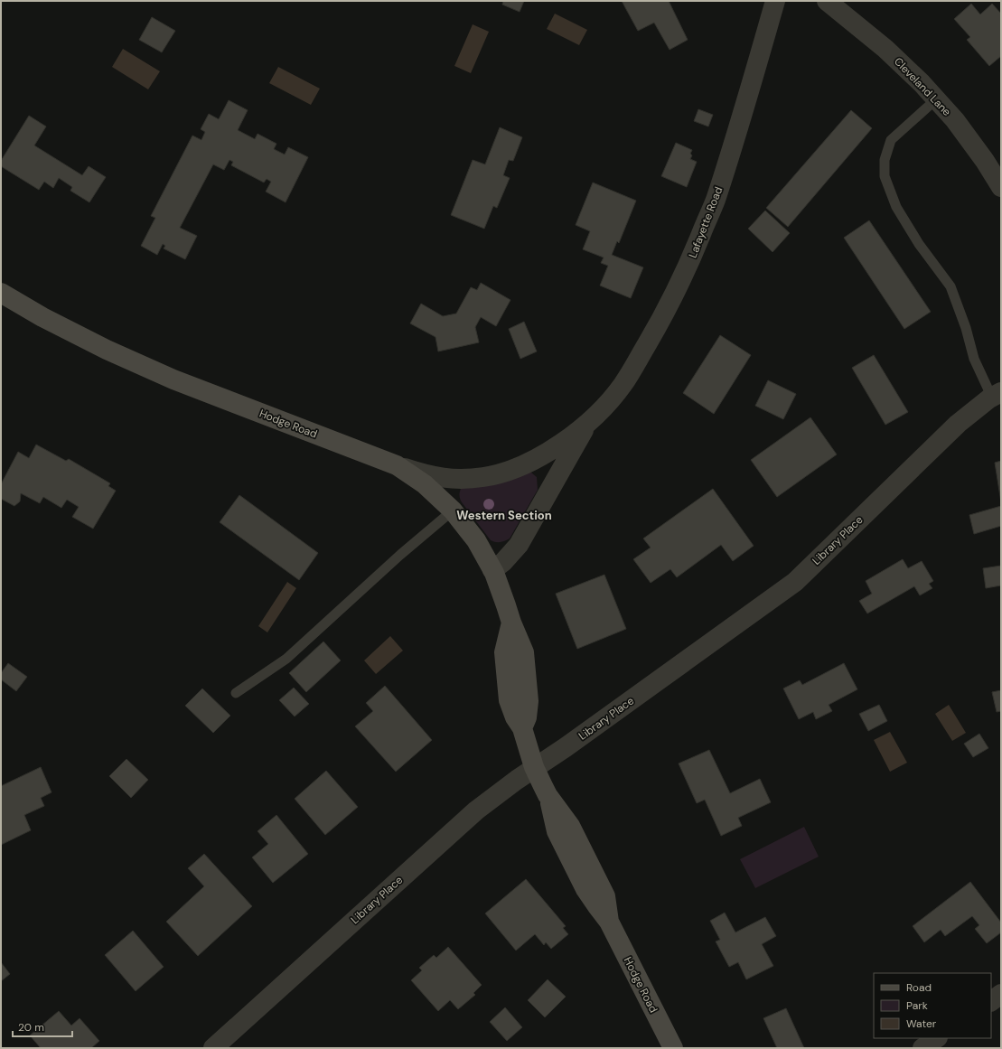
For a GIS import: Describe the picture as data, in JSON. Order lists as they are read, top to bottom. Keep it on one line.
{"streets":{"street":["Cleveland Lane","Lafayette Road","Hodge Road","Library Place"]},"crossings":[["Lafayette Road","Hodge Road"],["Hodge Road","Library Place"]],"districts":["Western Section"],"legend":["Road","Park","Water"],"scale_bar":"20 m"}
